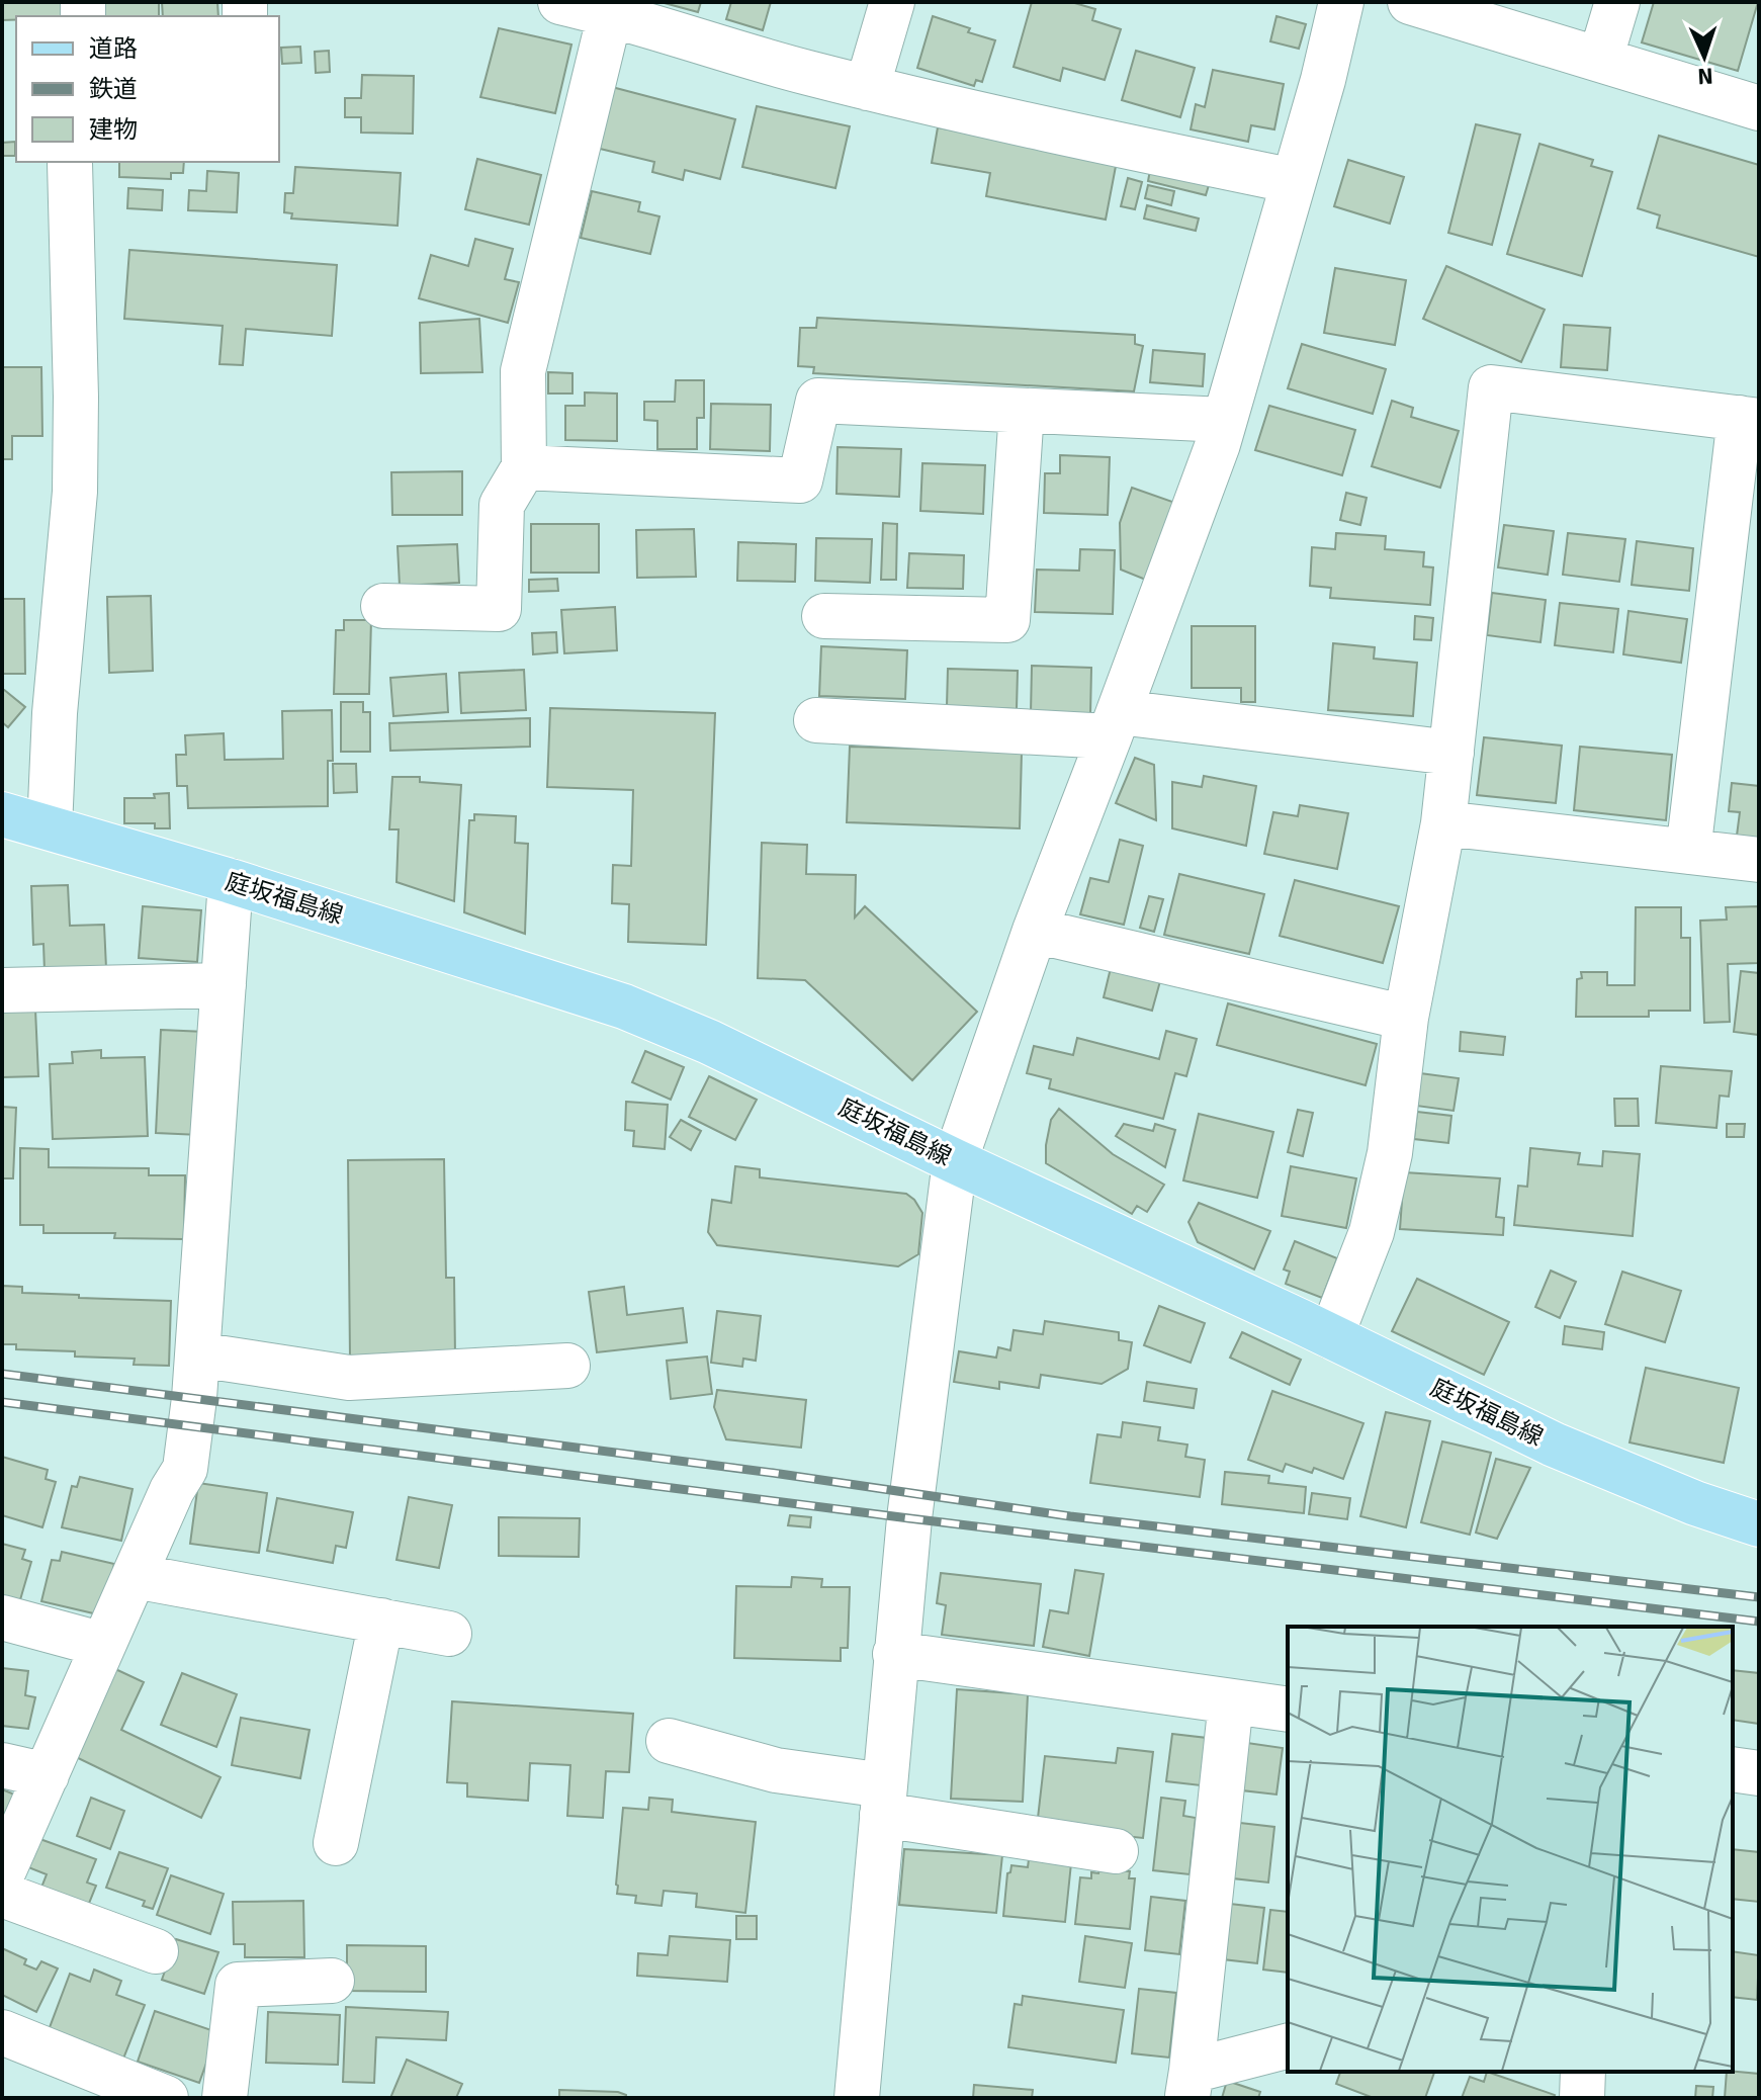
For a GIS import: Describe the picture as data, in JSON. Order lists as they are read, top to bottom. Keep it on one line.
{"streets":{"main road":["庭坂福島線"]},"legend":["道路","鉄道","建物"],"north":"bottom"}
